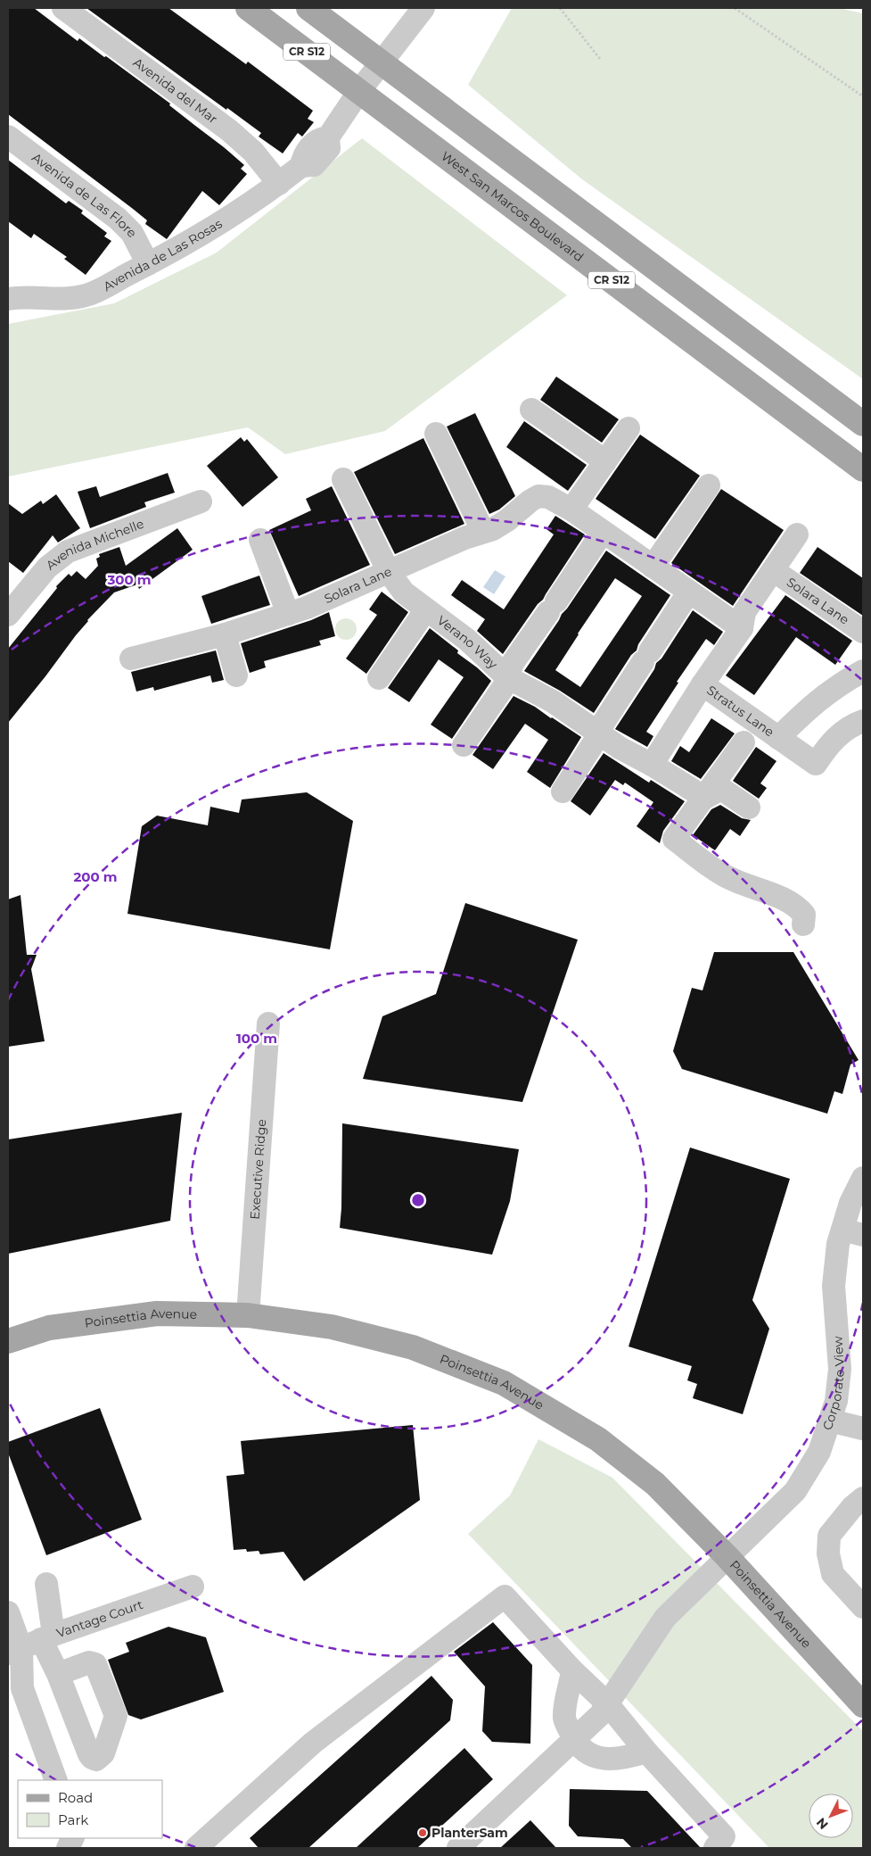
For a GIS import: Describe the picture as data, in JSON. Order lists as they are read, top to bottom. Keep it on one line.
{"streets":{"main road":["CR S12","West San Marcos Boulevard","Poinsettia Avenue"],"street":["Avenida del Mar","Avenida de Las Flore","Avenida de Las Rosas","Avenida Michelle","Solara Lane","Verano Way","Stratus Lane","Executive Ridge","Corporate View","Vantage Court"]},"crossings":[["CR S12","Avenida de Las Rosas"],["Avenida del Mar","Avenida de Las Rosas"],["Avenida de Las Flore","Avenida de Las Rosas"],["West San Marcos Boulevard","Avenida de Las Rosas"],["Solara Lane","Verano Way"],["Executive Ridge","Poinsettia Avenue"],["Poinsettia Avenue","Corporate View"]],"places":["PlanterSam"],"legend":["Road","Park"],"north":"bottom left","rings":["300 m","200 m","100 m"]}
